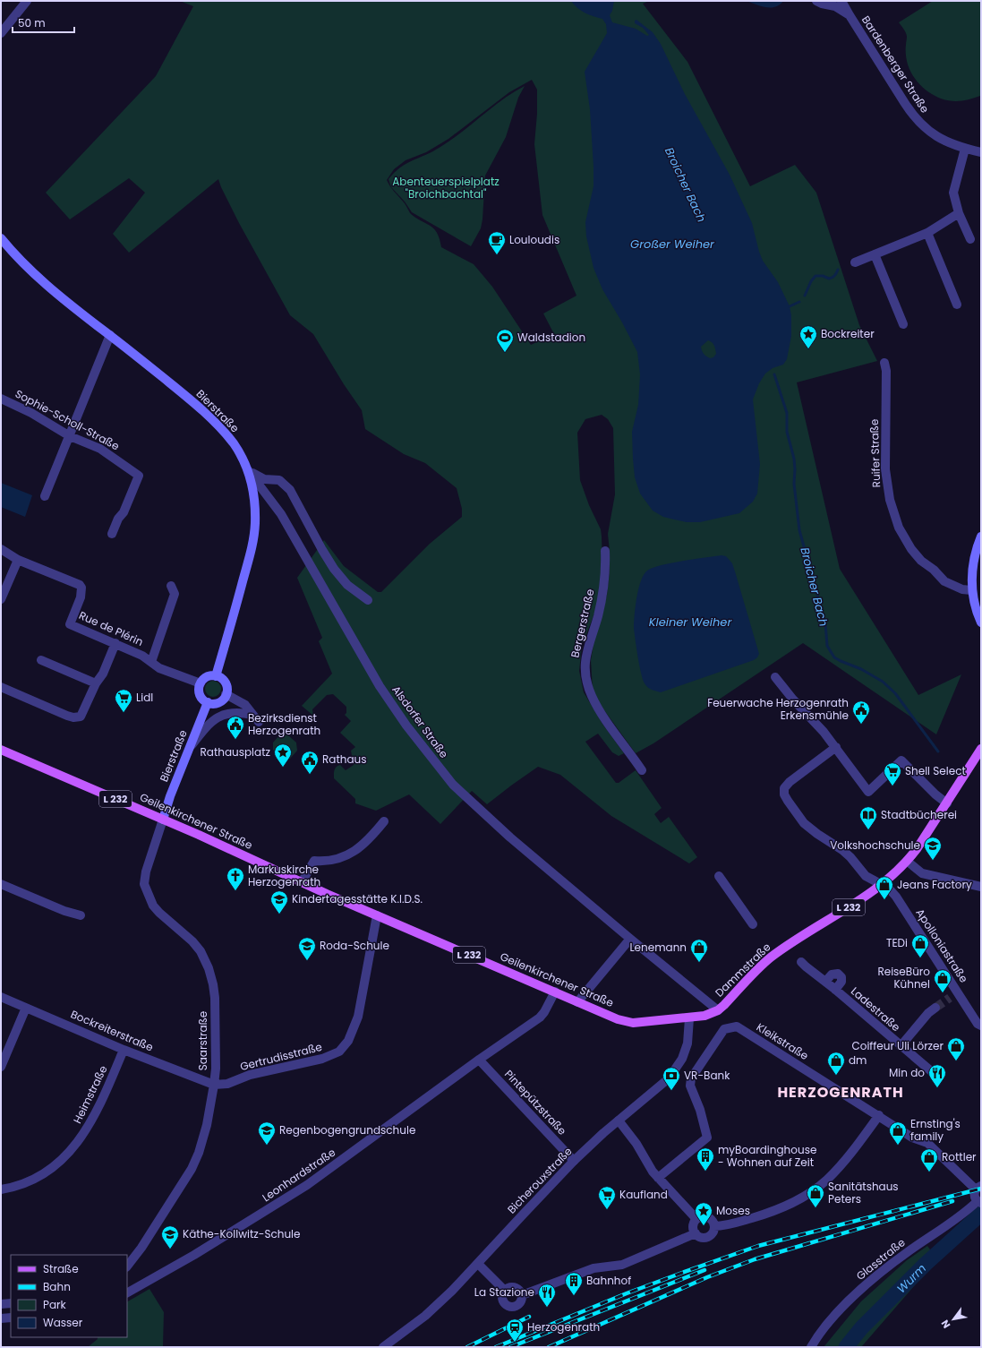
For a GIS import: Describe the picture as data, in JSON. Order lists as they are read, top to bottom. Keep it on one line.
{"streets":{"main road":["Bierstraße","L 232","Geilenkirchener Straße","Dammstraße"],"street":["Bardenberger Straße","Sophie-Scholl-Straße","Ruifer Straße","Bergerstraße","Rue de Plérin","Alsdorfer Straße","Apolloniastraße","Ladestraße","Bockreiterstraße","Saarstraße","Kleikstraße","Gertrudisstraße","Heimstraße","Pintepützstraße","Leonhardstraße","Bicherouxstraße","Glasstraße"]},"crossings":[["Bierstraße","Rue de Plérin"],["Bierstraße","Alsdorfer Straße"],["Bierstraße","Geilenkirchener Straße"],["Bierstraße","Saarstraße"],["Alsdorfer Straße","Dammstraße"],["L 232","Apolloniastraße"],["L 232","Dammstraße"],["Geilenkirchener Straße","Dammstraße"],["Geilenkirchener Straße","Saarstraße"],["Geilenkirchener Straße","Gertrudisstraße"],["Geilenkirchener Straße","Leonhardstraße"],["Geilenkirchener Straße","Bicherouxstraße"],["Apolloniastraße","Dammstraße"],["Dammstraße","Bicherouxstraße"],["Bockreiterstraße","Saarstraße"],["Bockreiterstraße","Gertrudisstraße"],["Bockreiterstraße","Heimstraße"],["Saarstraße","Gertrudisstraße"],["Pintepützstraße","Leonhardstraße"],["Pintepützstraße","Bicherouxstraße"]],"districts":["HERZOGENRATH"],"water":["Broicher Bach","Großer Weiher","Kleiner Weiher","Wurm"],"parks":["Abenteuerspielplatz \"Broichbachtal\""],"places":{"cafe":["Louloudis"],"place":["Bockreiter","Rathausplatz","Moses"],"sports":["Waldstadion"],"supermarket":["Lidl","Shell Select","Kaufland"],"public building":["Feuerwache Herzogenrath Erkensmühle","Bezirksdienst Herzogenrath","Rathaus"],"library":["Stadtbücherei"],"school or university":["Volkshochschule","Kindertagesstätte K.I.D.S.","Roda-Schule","Regenbogengrundschule","Käthe-Kollwitz-Schule"],"church":["Markuskirche Herzogenrath"],"shop":["Jeans Factory","TEDi","Lenemann","ReiseBüro Kühnel","Coiffeur Uli Lörzer","dm","Ernsting's family","Rottler","Sanitätshaus Peters"],"restaurant":["Min do","La Stazione"],"bank":["VR-Bank"],"building":["myBoardinghouse - Wohnen auf Zeit","Bahnhof"],"station":["Herzogenrath"]},"legend":["Straße","Bahn","Park","Wasser"],"scale_bar":"50 m","north":"bottom left"}
